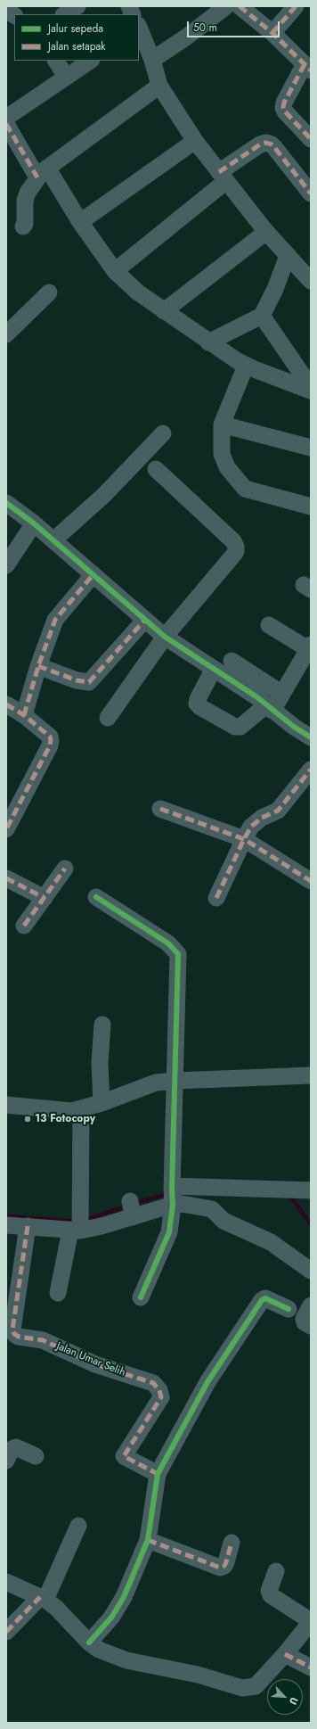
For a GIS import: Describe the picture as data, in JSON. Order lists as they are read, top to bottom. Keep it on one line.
{"streets":{"street":["Jalan Umar Selih"]},"places":["13 Fotocopy"],"legend":["Jalur sepeda","Jalan setapak"],"scale_bar":"50 m","north":"bottom right"}
